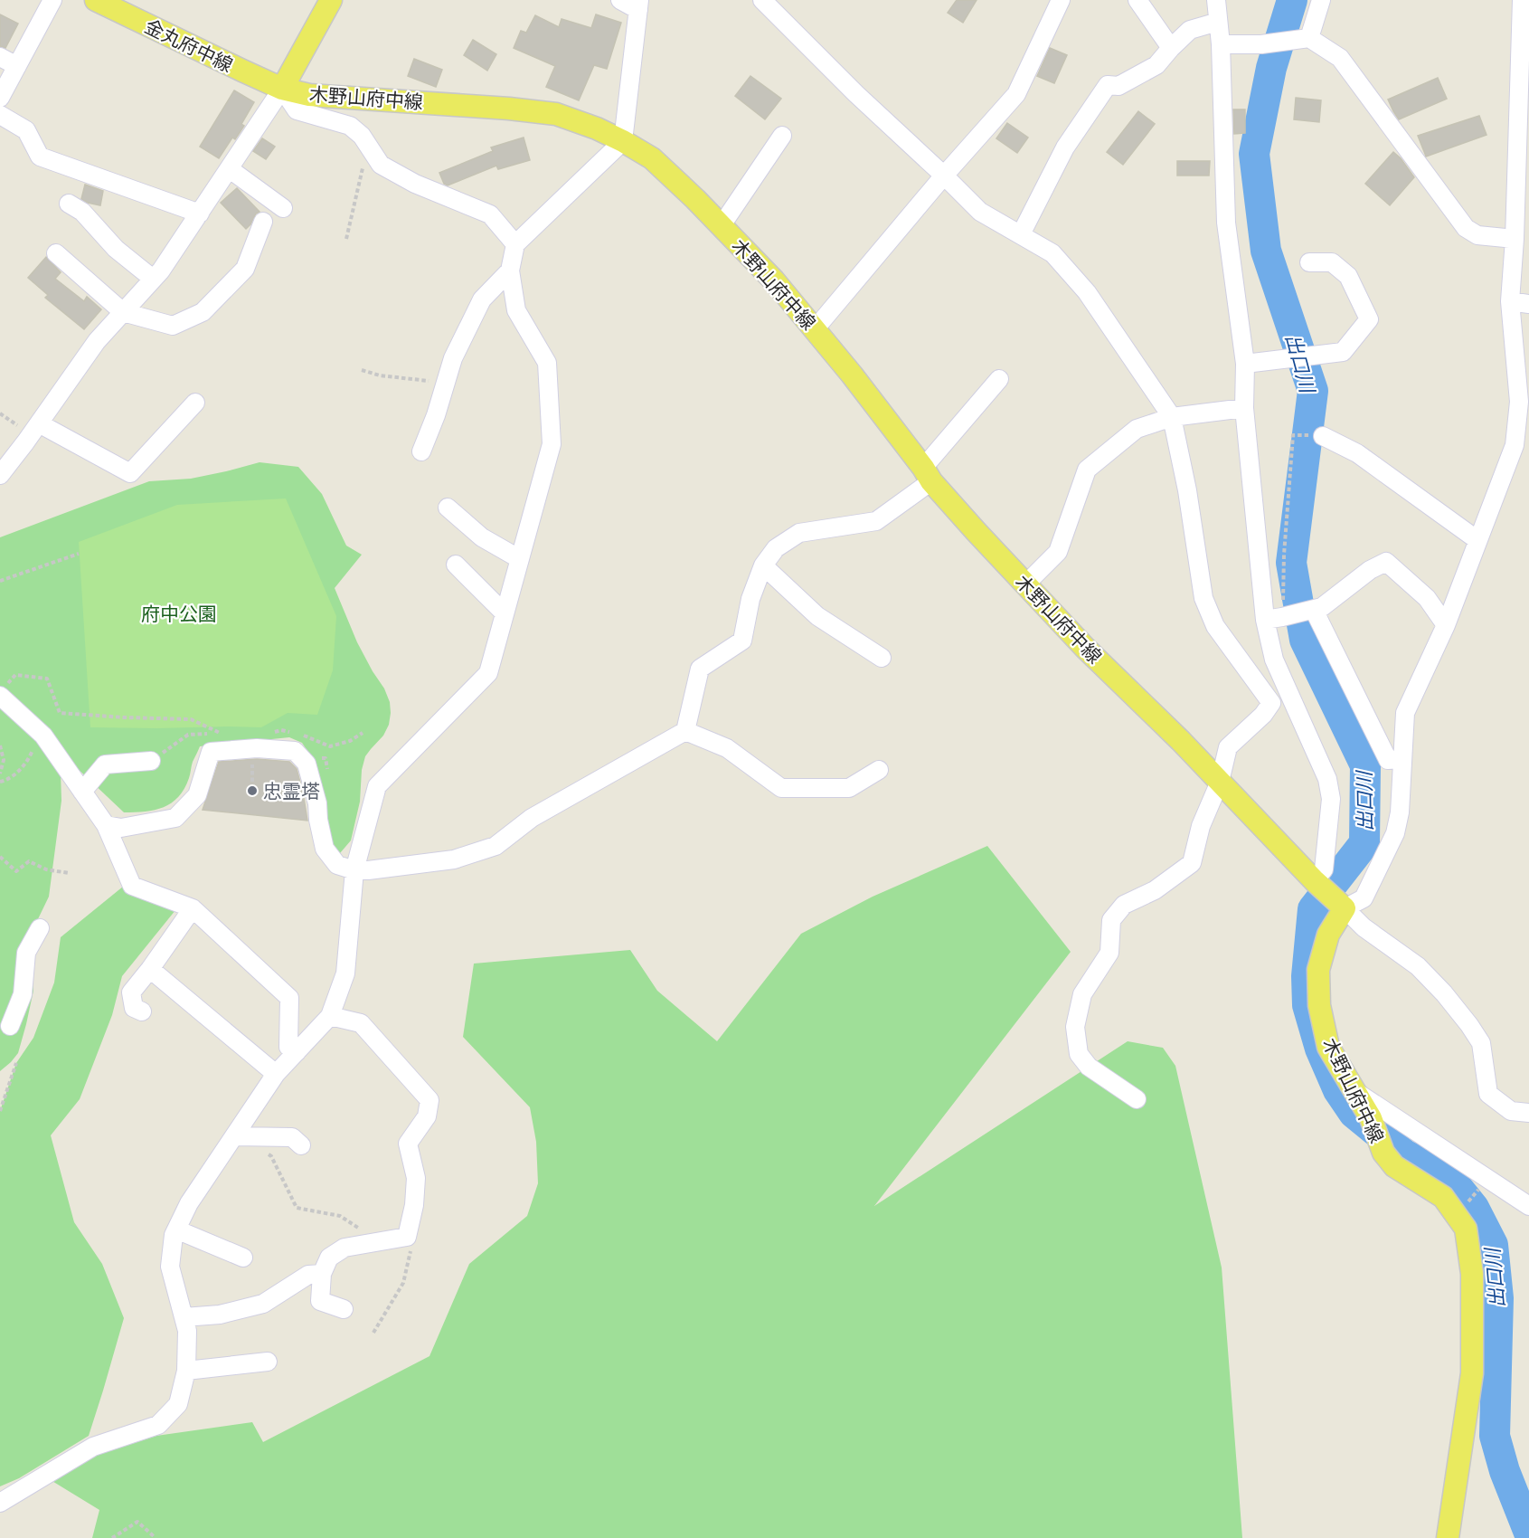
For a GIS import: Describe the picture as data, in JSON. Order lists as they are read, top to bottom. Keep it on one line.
{"streets":{"main road":["金丸府中線","木野山府中線"]},"crossings":[["金丸府中線","木野山府中線"]],"water":["出口川"],"parks":["府中公園"],"places":["忠霊塔"]}
